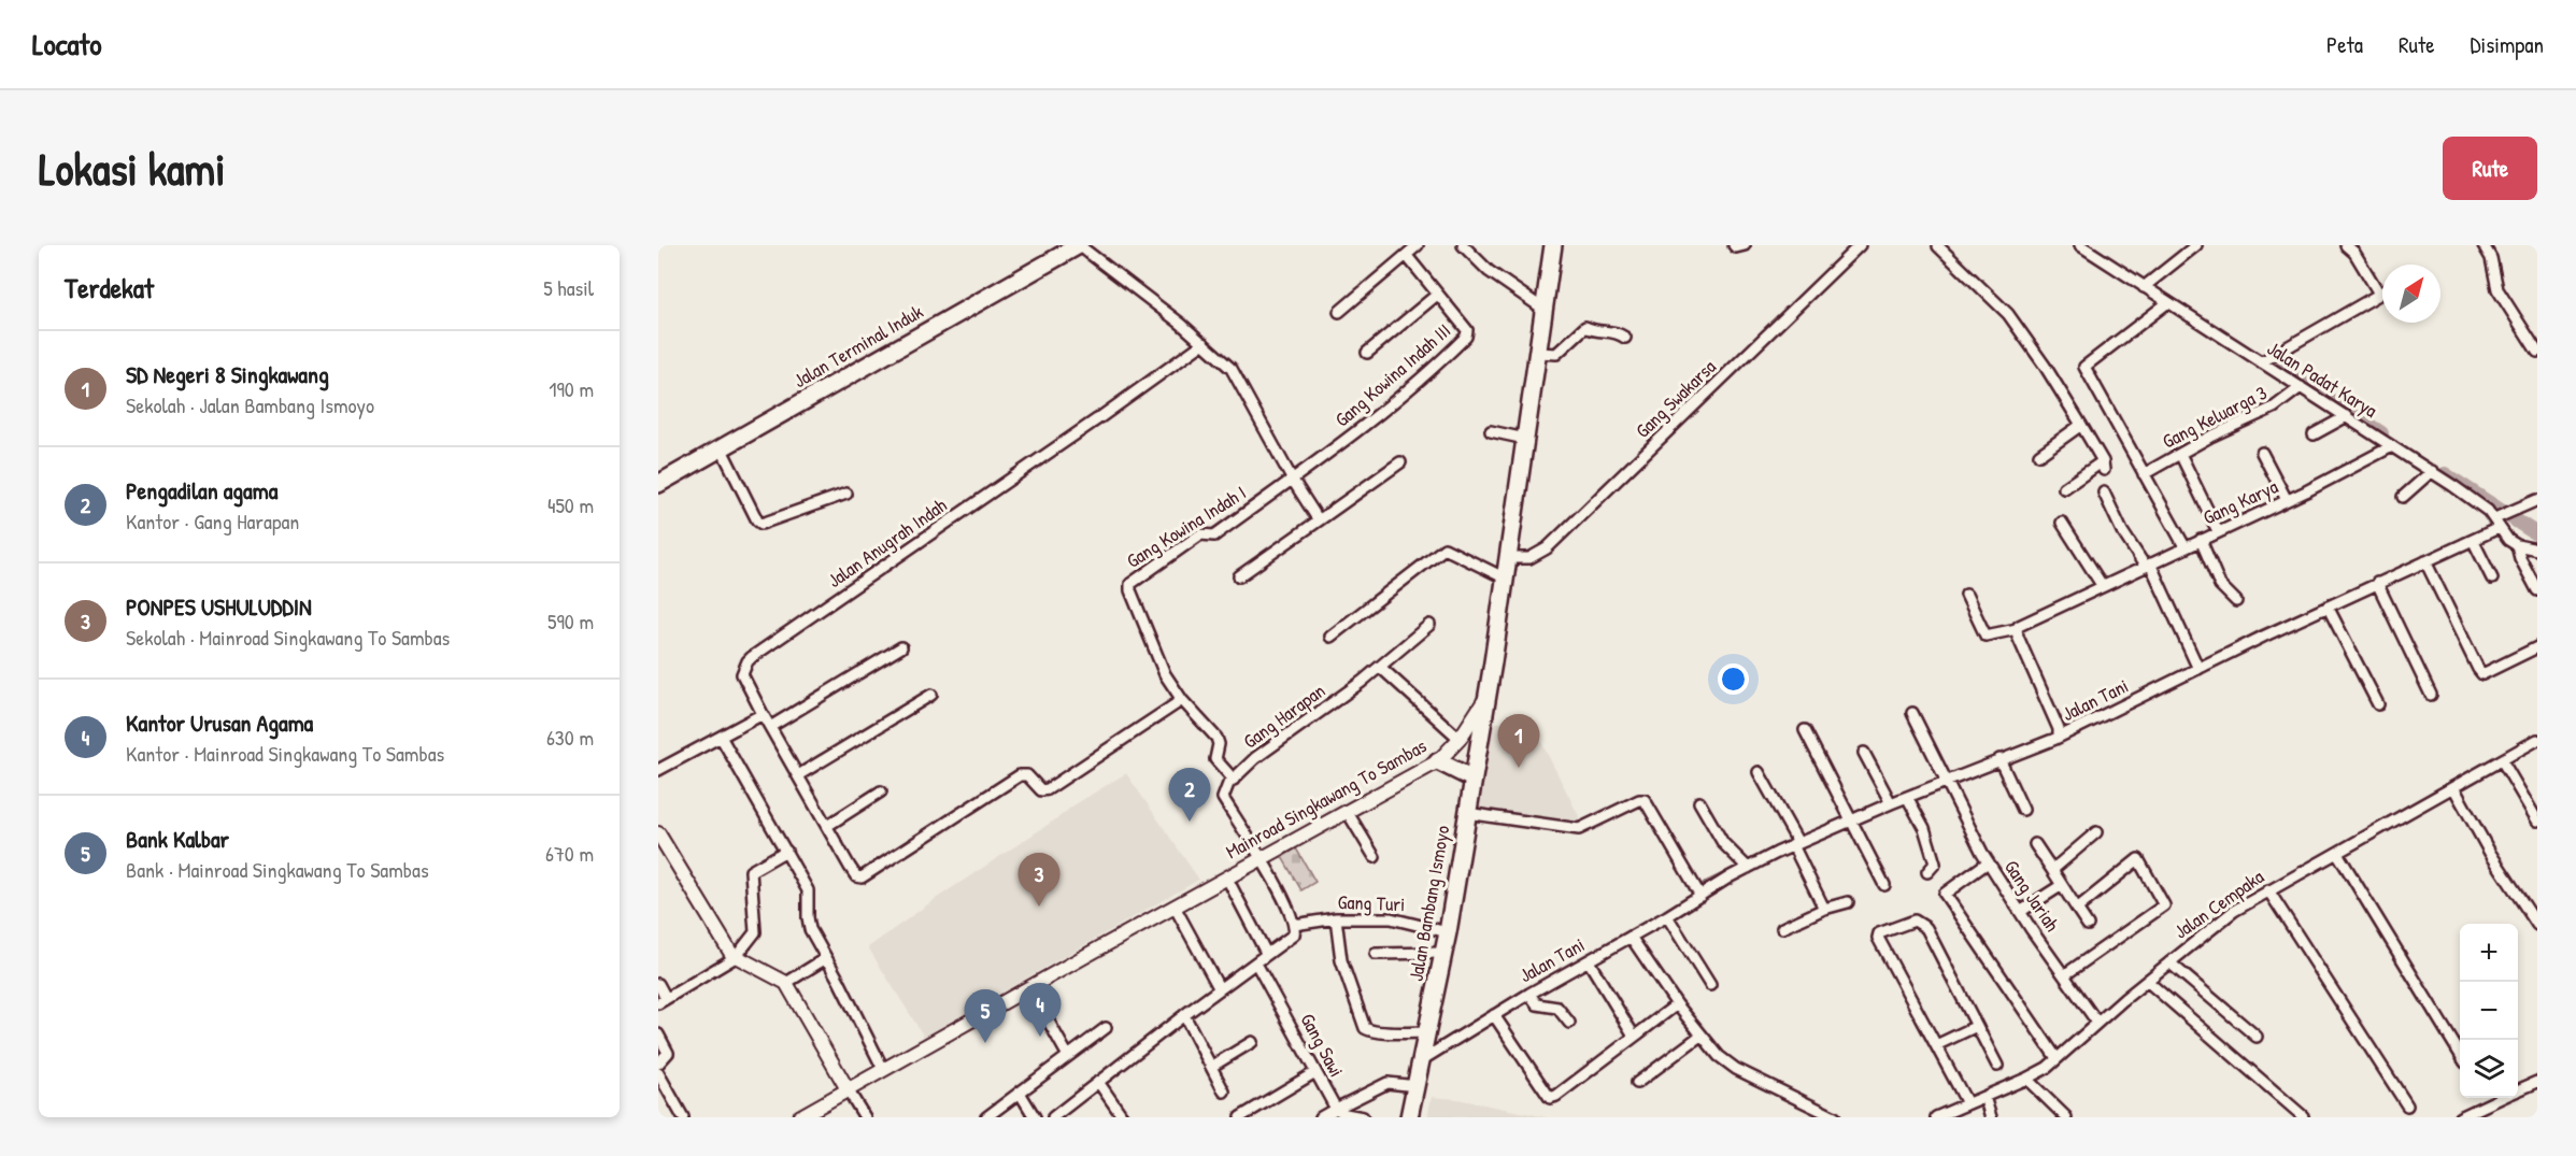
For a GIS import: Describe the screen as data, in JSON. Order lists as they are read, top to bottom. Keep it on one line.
{"streets":{"main road":["Jalan Terminal Induk","Mainroad Singkawang To Sambas","Jalan Bambang Ismoyo"],"street":["Gang Kowina Indah III","Jalan Padat Karya","Gang Swakarsa","Gang Keluarga 3","Gang Karya","Gang Kowina Indah I","Jalan Anugrah Indah","Jalan Tani","Gang Harapan","Gang Jariah","Gang Turi","Jalan Cempaka","Gang Sawi"]},"crossings":[["Gang Kowina Indah III","Gang Kowina Indah I"],["Jalan Padat Karya","Gang Keluarga 3"],["Jalan Padat Karya","Gang Karya"],["Jalan Padat Karya","Jalan Tani"],["Gang Swakarsa","Mainroad Singkawang To Sambas"],["Gang Kowina Indah I","Gang Harapan"],["Jalan Tani","Gang Jariah"],["Jalan Tani","Jalan Bambang Ismoyo"],["Mainroad Singkawang To Sambas","Jalan Bambang Ismoyo"],["Gang Jariah","Jalan Cempaka"],["Gang Turi","Jalan Bambang Ismoyo"]],"north":"top right","page":{"header":"Locato","nav":["Peta","Rute","Disimpan"],"buttons":"Rute","title":"Lokasi kami","heading":["Terdekat","5 hasil"],"list":[{"mark":"1","name":"SD Negeri 8 Singkawang","note":"Sekolah · Jalan Bambang Ismoyo","value":"190 m"},{"mark":"2","name":"Pengadilan agama","note":"Kantor · Gang Harapan","value":"450 m"},{"mark":"3","name":"PONPES USHULUDDIN","note":"Sekolah · Mainroad Singkawang To Sambas","value":"590 m"},{"mark":"4","name":"Kantor Urusan Agama","note":"Kantor · Mainroad Singkawang To Sambas","value":"630 m"},{"mark":"5","name":"Bank Kalbar","note":"Bank · Mainroad Singkawang To Sambas","value":"670 m"}],"pins":["1","2","3","4","5"],"map_buttons":["+","−"]}}
